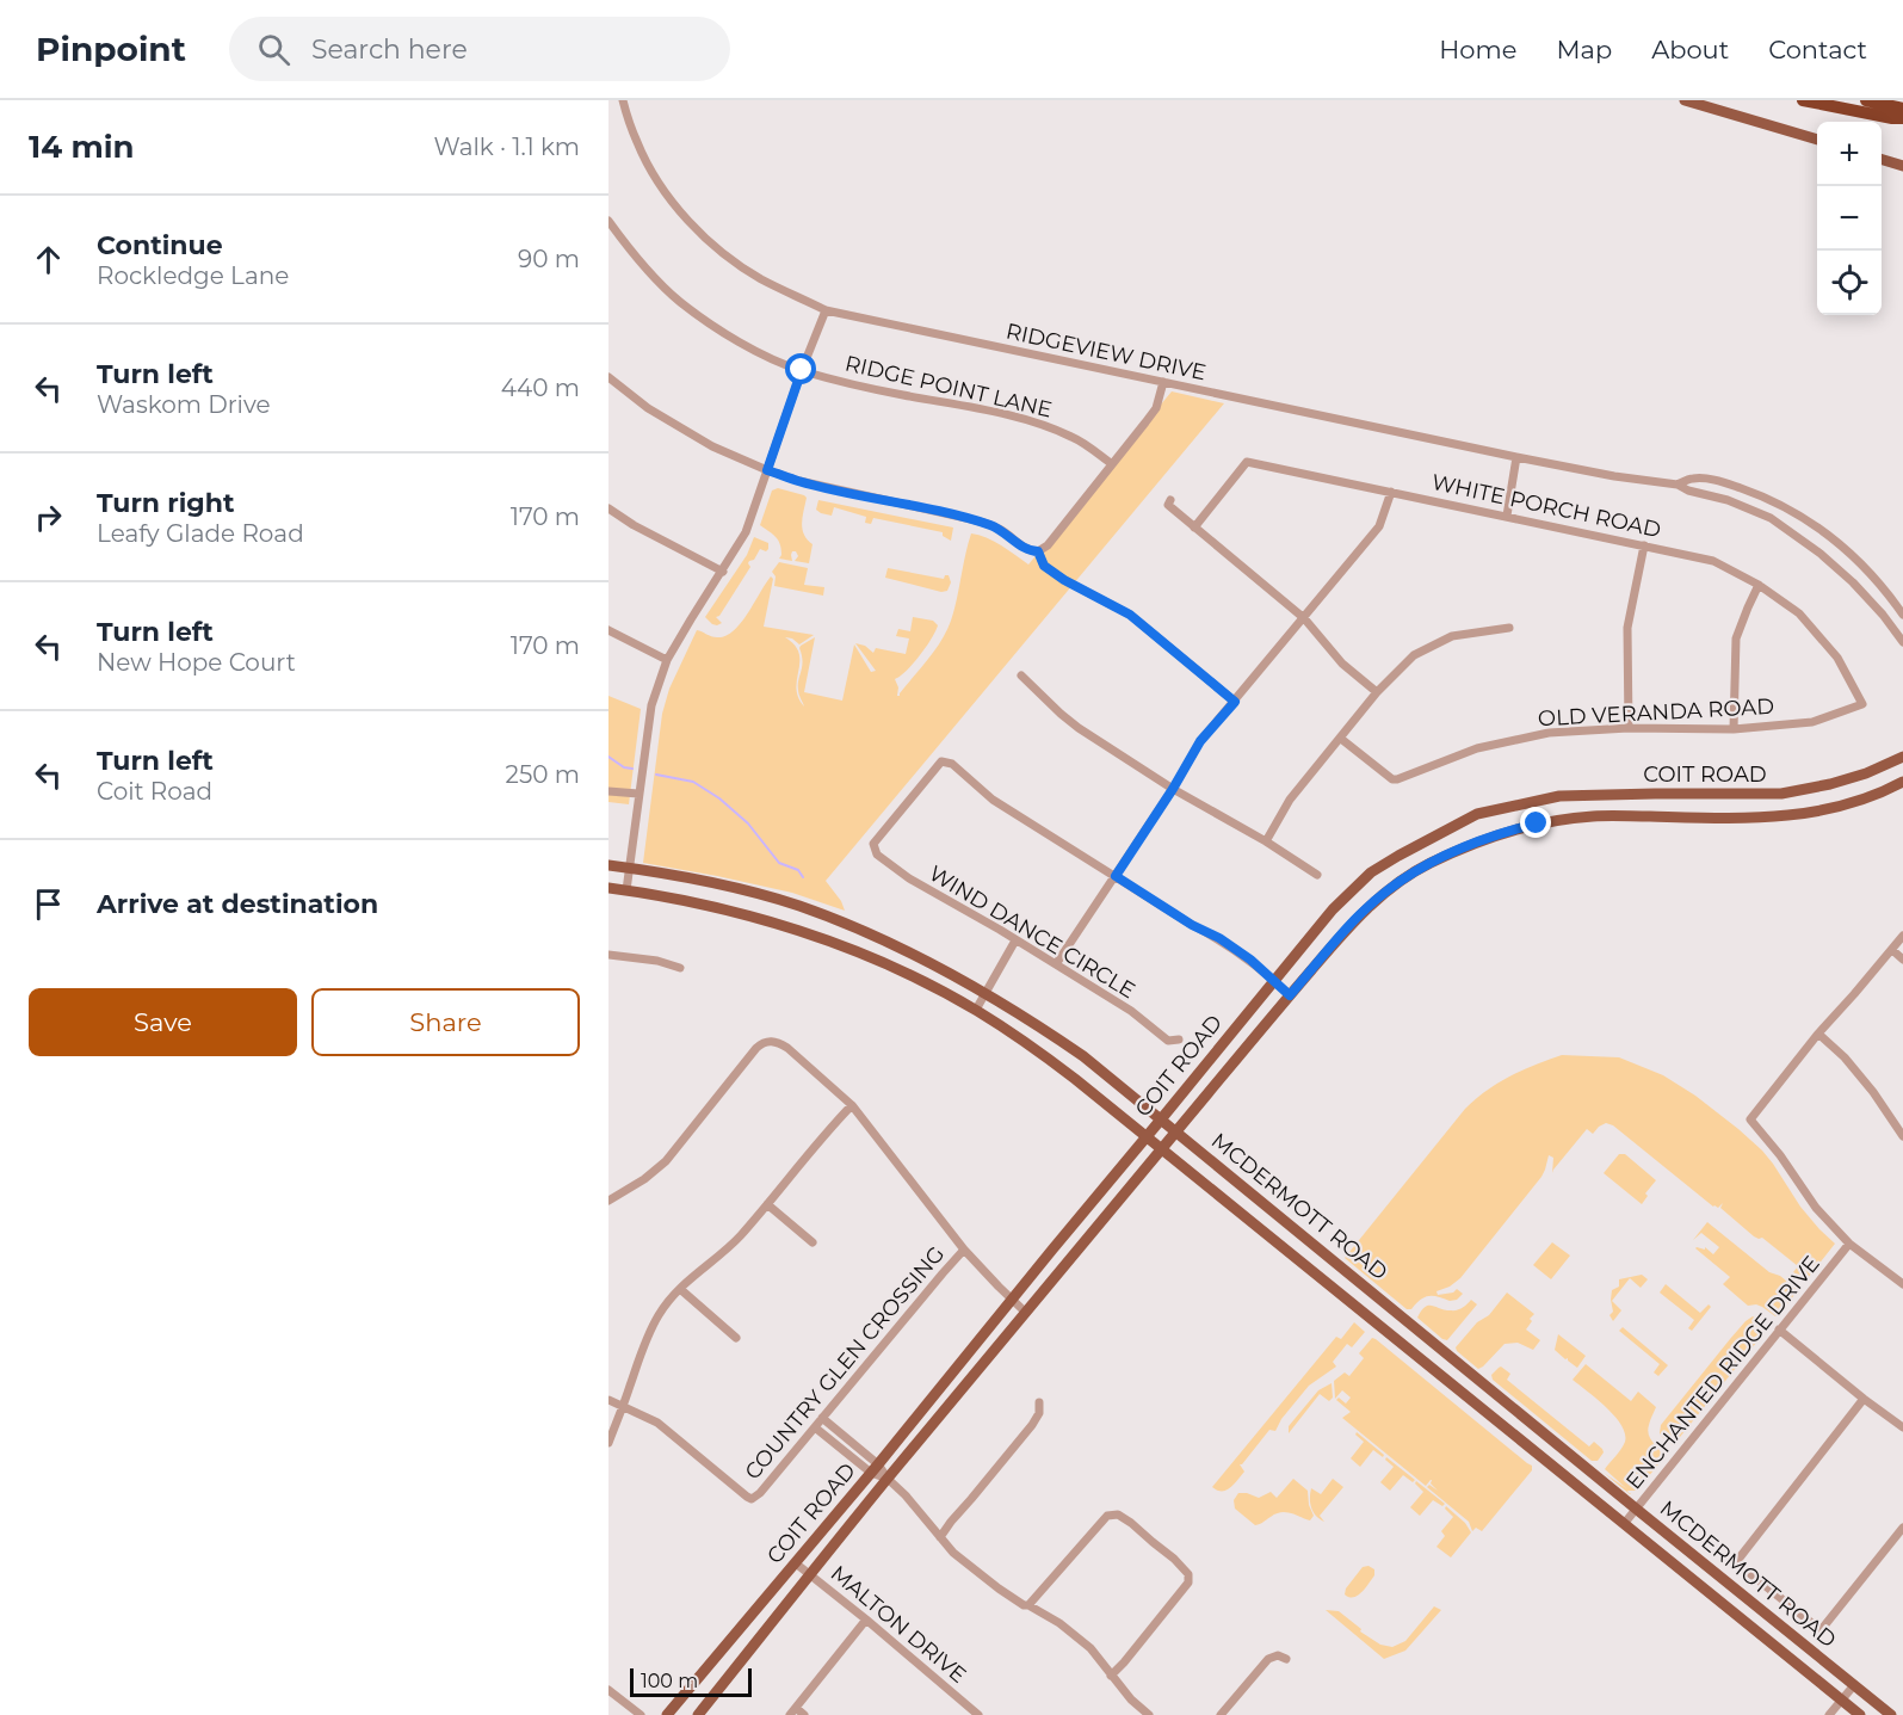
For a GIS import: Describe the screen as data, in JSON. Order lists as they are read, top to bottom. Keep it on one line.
{"streets":{"main road":["COIT ROAD","MCDERMOTT ROAD"],"street":["RIDGEVIEW DRIVE","RIDGE POINT LANE","WHITE PORCH ROAD","OLD VERANDA ROAD","WIND DANCE CIRCLE","COUNTRY GLEN CROSSING","ENCHANTED RIDGE DRIVE","MALTON DRIVE"]},"crossings":[["WHITE PORCH ROAD","OLD VERANDA ROAD"],["COIT ROAD","MCDERMOTT ROAD"],["COIT ROAD","MALTON DRIVE"],["MCDERMOTT ROAD","ENCHANTED RIDGE DRIVE"]],"scale_bar":"100 m","page":{"header":"Pinpoint","search":"Search here","nav":["Home","Map","About","Contact"],"heading":["14 min","Walk · 1.1 km"],"map_buttons":["+","−"],"list":[["Continue","Rockledge Lane","90 m"],["Turn left","Waskom Drive","440 m"],["Turn right","Leafy Glade Road","170 m"],["Turn left","New Hope Court","170 m"],["Turn left","Coit Road","250 m"],"Arrive at destination"],"buttons":["Save","Share"],"scale":"100 m"}}
